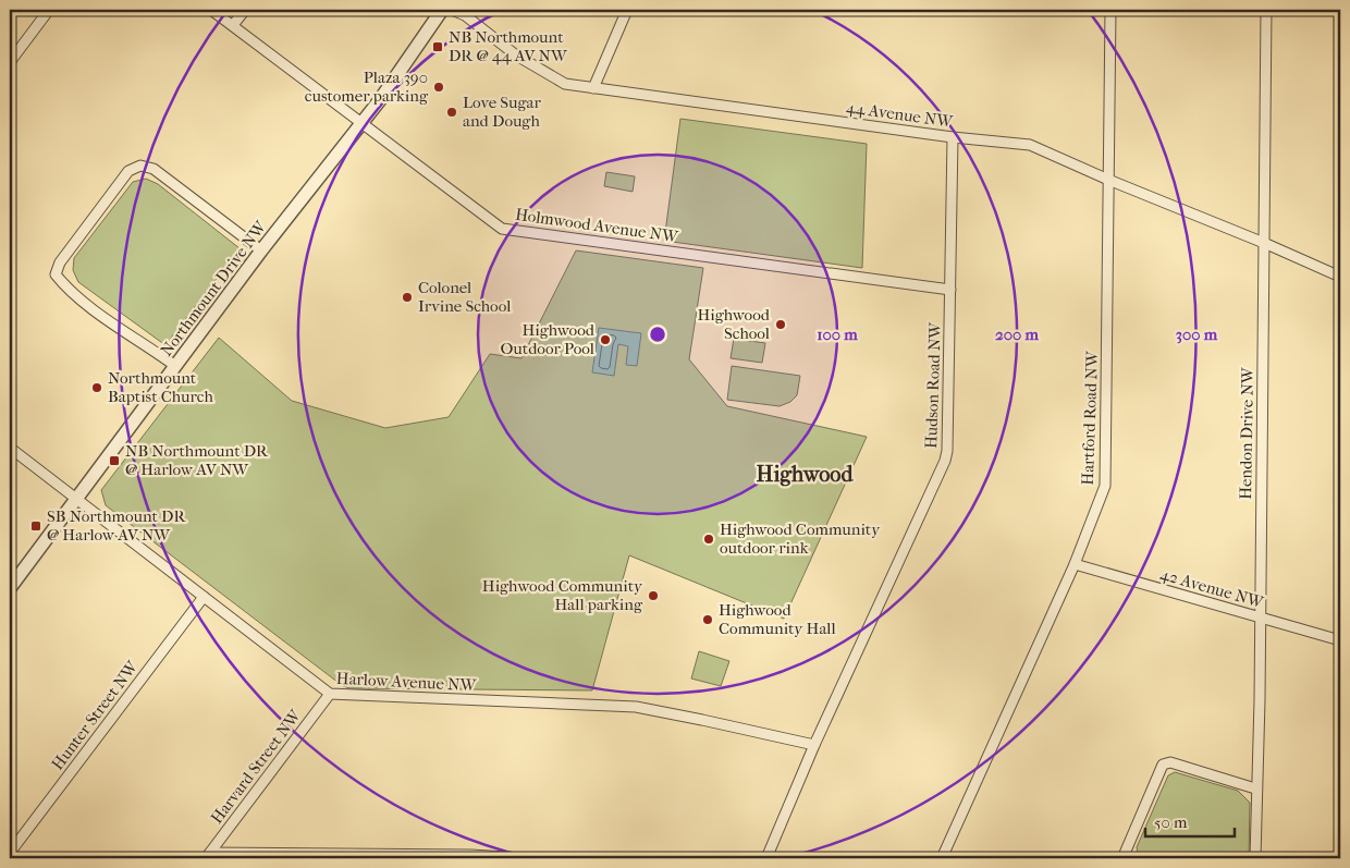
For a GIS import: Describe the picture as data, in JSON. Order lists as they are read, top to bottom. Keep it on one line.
{"streets":{"street":["44 Avenue NW","Holmwood Avenue NW","Northmount Drive NW","Hudson Road NW","Hartford Road NW","Hendon Drive NW","42 Avenue NW","Harlow Avenue NW","Hunter Street NW","Harvard Street NW"]},"crossings":[["44 Avenue NW","Hudson Road NW"],["44 Avenue NW","Hartford Road NW"],["44 Avenue NW","Hendon Drive NW"],["Holmwood Avenue NW","Northmount Drive NW"],["Holmwood Avenue NW","Hudson Road NW"],["Northmount Drive NW","Harlow Avenue NW"],["Hudson Road NW","Harlow Avenue NW"],["Hartford Road NW","42 Avenue NW"],["Hendon Drive NW","42 Avenue NW"],["Harlow Avenue NW","Hunter Street NW"],["Harlow Avenue NW","Harvard Street NW"]],"districts":["Highwood"],"places":{"transit":["NB Northmount DR @ 44 AV NW","NB Northmount DR @ Harlow AV NW","SB Northmount DR @ Harlow AV NW"],"other":["Plaza 390 customer parking","Love Sugar and Dough","Colonel Irvine School","Highwood School","Highwood Outdoor Pool","Northmount Baptist Church","Highwood Community outdoor rink","Highwood Community Hall parking","Highwood Community Hall"]},"scale_bar":"50 m","rings":["100 m","200 m","300 m"]}
